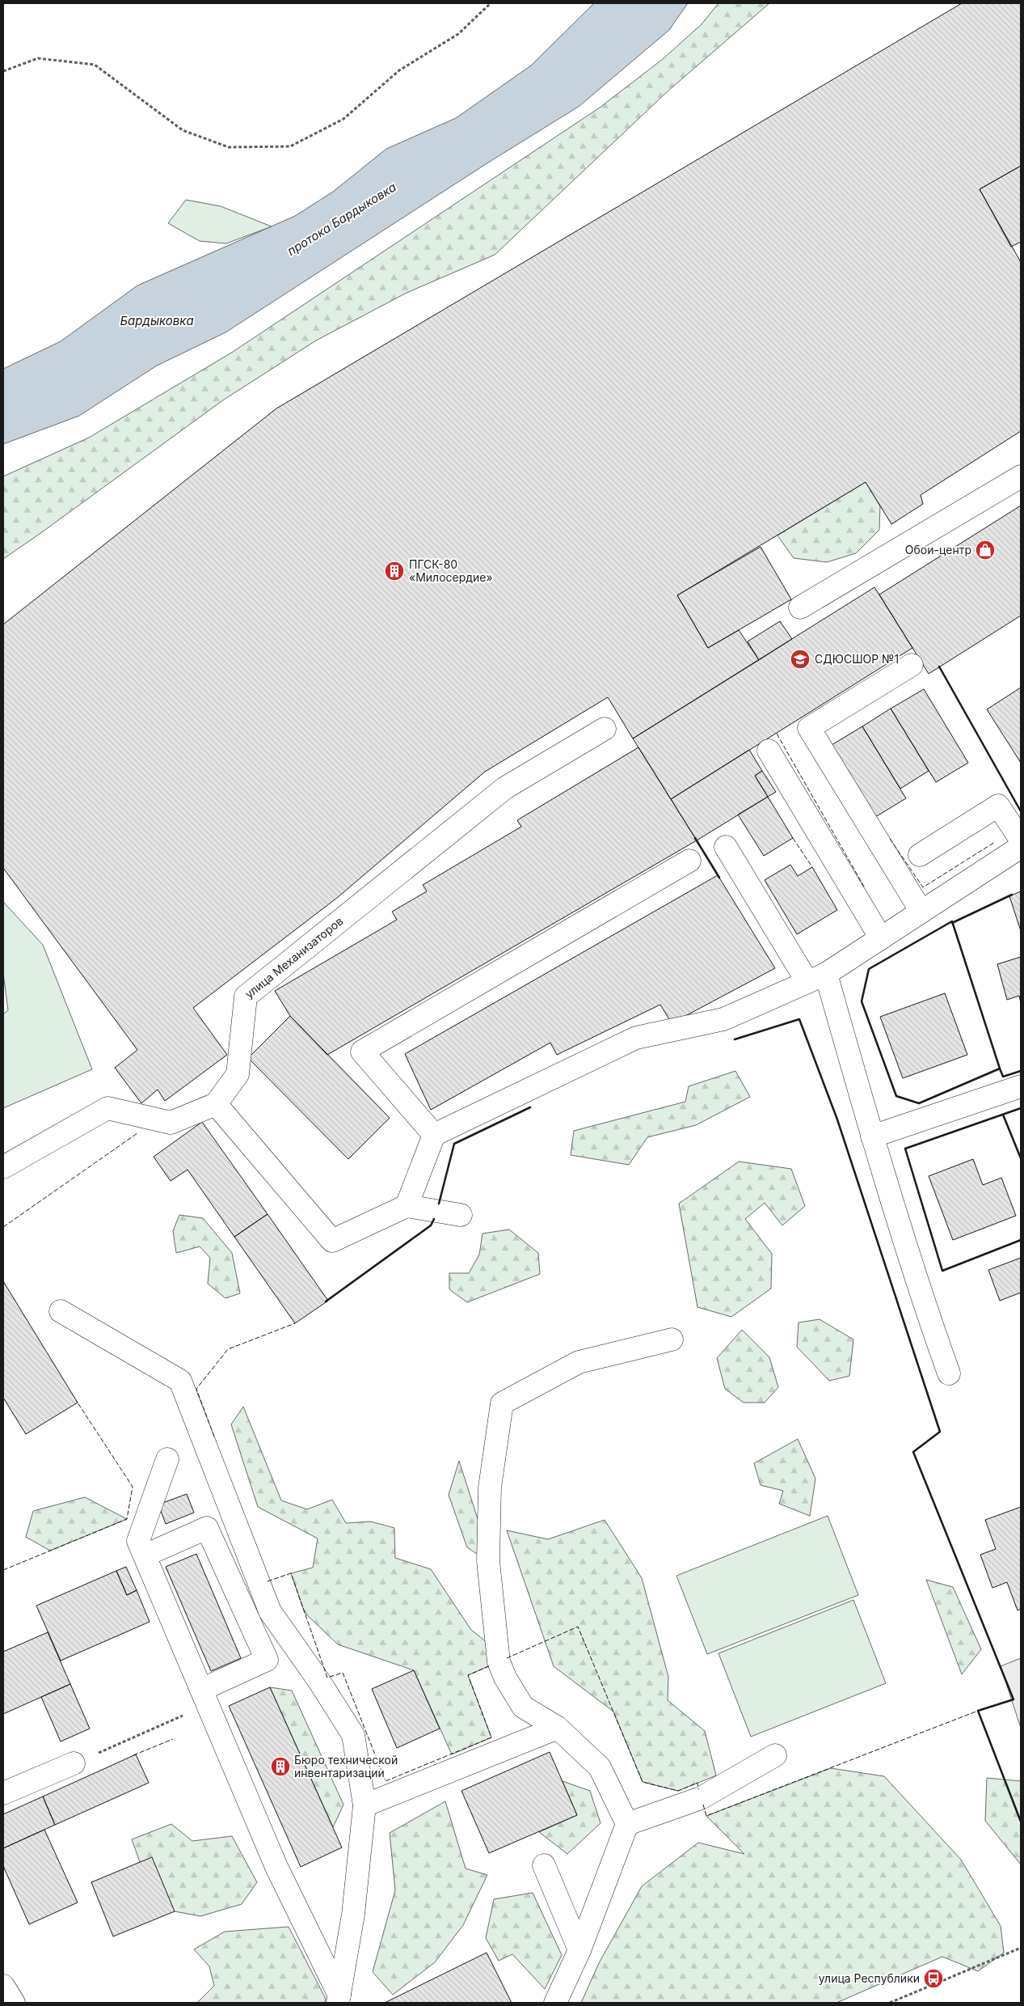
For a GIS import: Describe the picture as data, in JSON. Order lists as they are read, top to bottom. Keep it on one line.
{"streets":{"lane":["улица Механизаторов"]},"water":["протока Бардыковка","Бардыковка"],"places":{"shop":["Обои-центр"],"building":["ПГСК-80 «Милосердие»","Бюро технической инвентаризации"],"school or university":["СДЮСШОР №1"],"bus stop":["улица Республики"]}}
